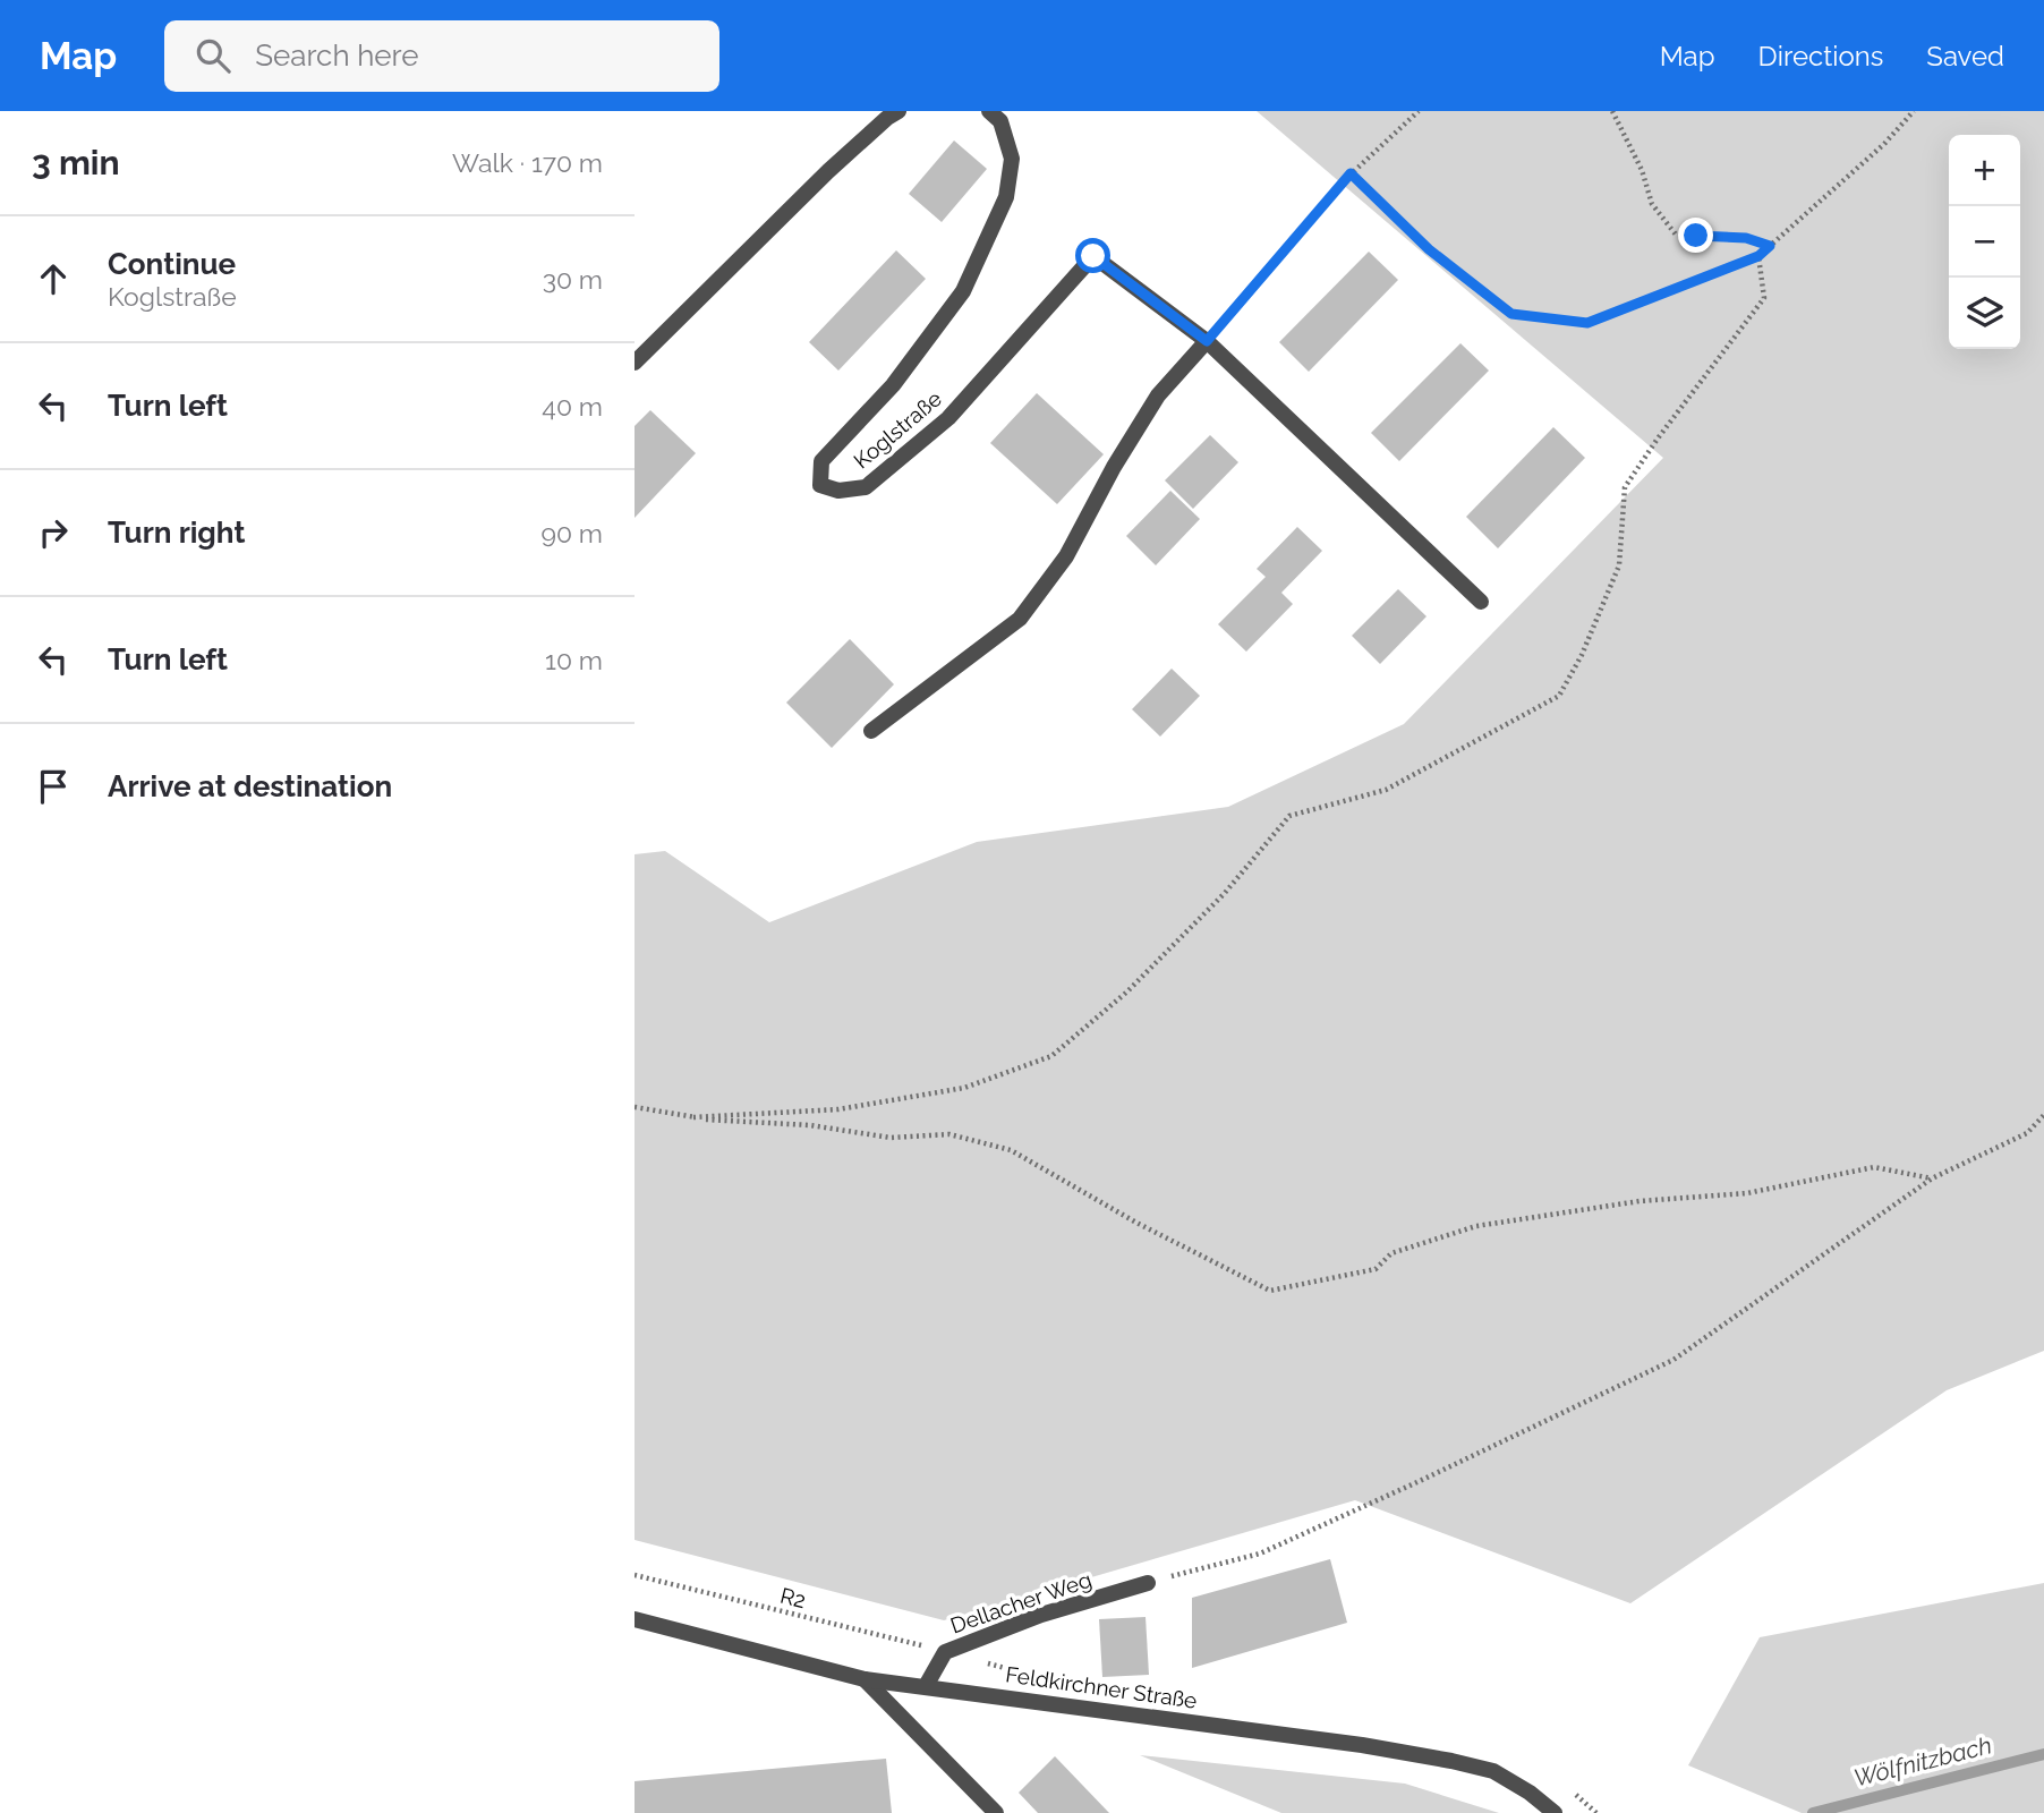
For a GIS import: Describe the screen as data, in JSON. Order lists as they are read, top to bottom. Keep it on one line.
{"streets":{"street":["Koglstraße","Dellacher Weg","Feldkirchner Straße"],"path":["R2"]},"crossings":[["R2","Dellacher Weg"],["Dellacher Weg","Feldkirchner Straße"]],"water":["Wölfnitzbach"],"page":{"header":"Map","search":"Search here","nav":["Map","Directions","Saved"],"heading":["3 min","Walk · 170 m"],"map_buttons":["+","−"],"list":[["Continue","Koglstraße","30 m"],["Turn left","40 m"],["Turn right","90 m"],["Turn left","10 m"],"Arrive at destination"]}}
